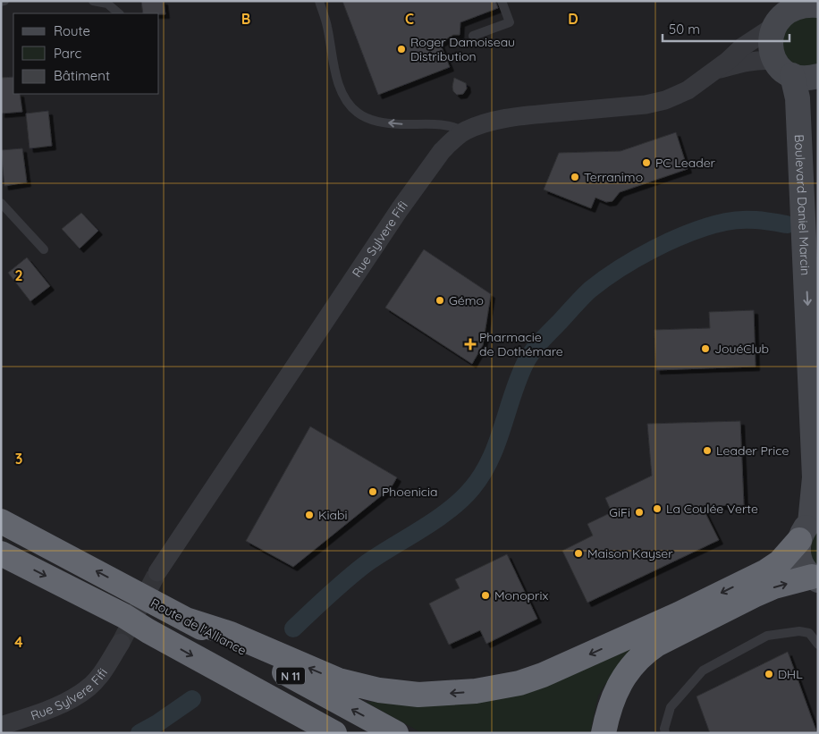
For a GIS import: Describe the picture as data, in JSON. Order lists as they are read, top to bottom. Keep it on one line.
{"streets":{"highway":["Route de l'Alliance","N 11"],"main road":["Boulevard Daniel Marcin"],"street":["Rue Sylvere Fifi"]},"crossings":[["Boulevard Daniel Marcin","Rue Sylvere Fifi"]],"one_way":["Boulevard Daniel Marcin"],"places":{"other":["Roger Damoiseau Distribution","PC Leader","Terranimo","Gémo","JouéClub","Leader Price","Phoenicia","La Coulée Verte","GiFi","Kiabi","Maison Kayser","Monoprix","DHL"],"health":["Pharmacie de Dothémare"]},"legend":["Route","Parc","Bâtiment"],"scale_bar":"50 m","grid":{"columns":["B","C","D"],"rows":["2","3","4"]}}
